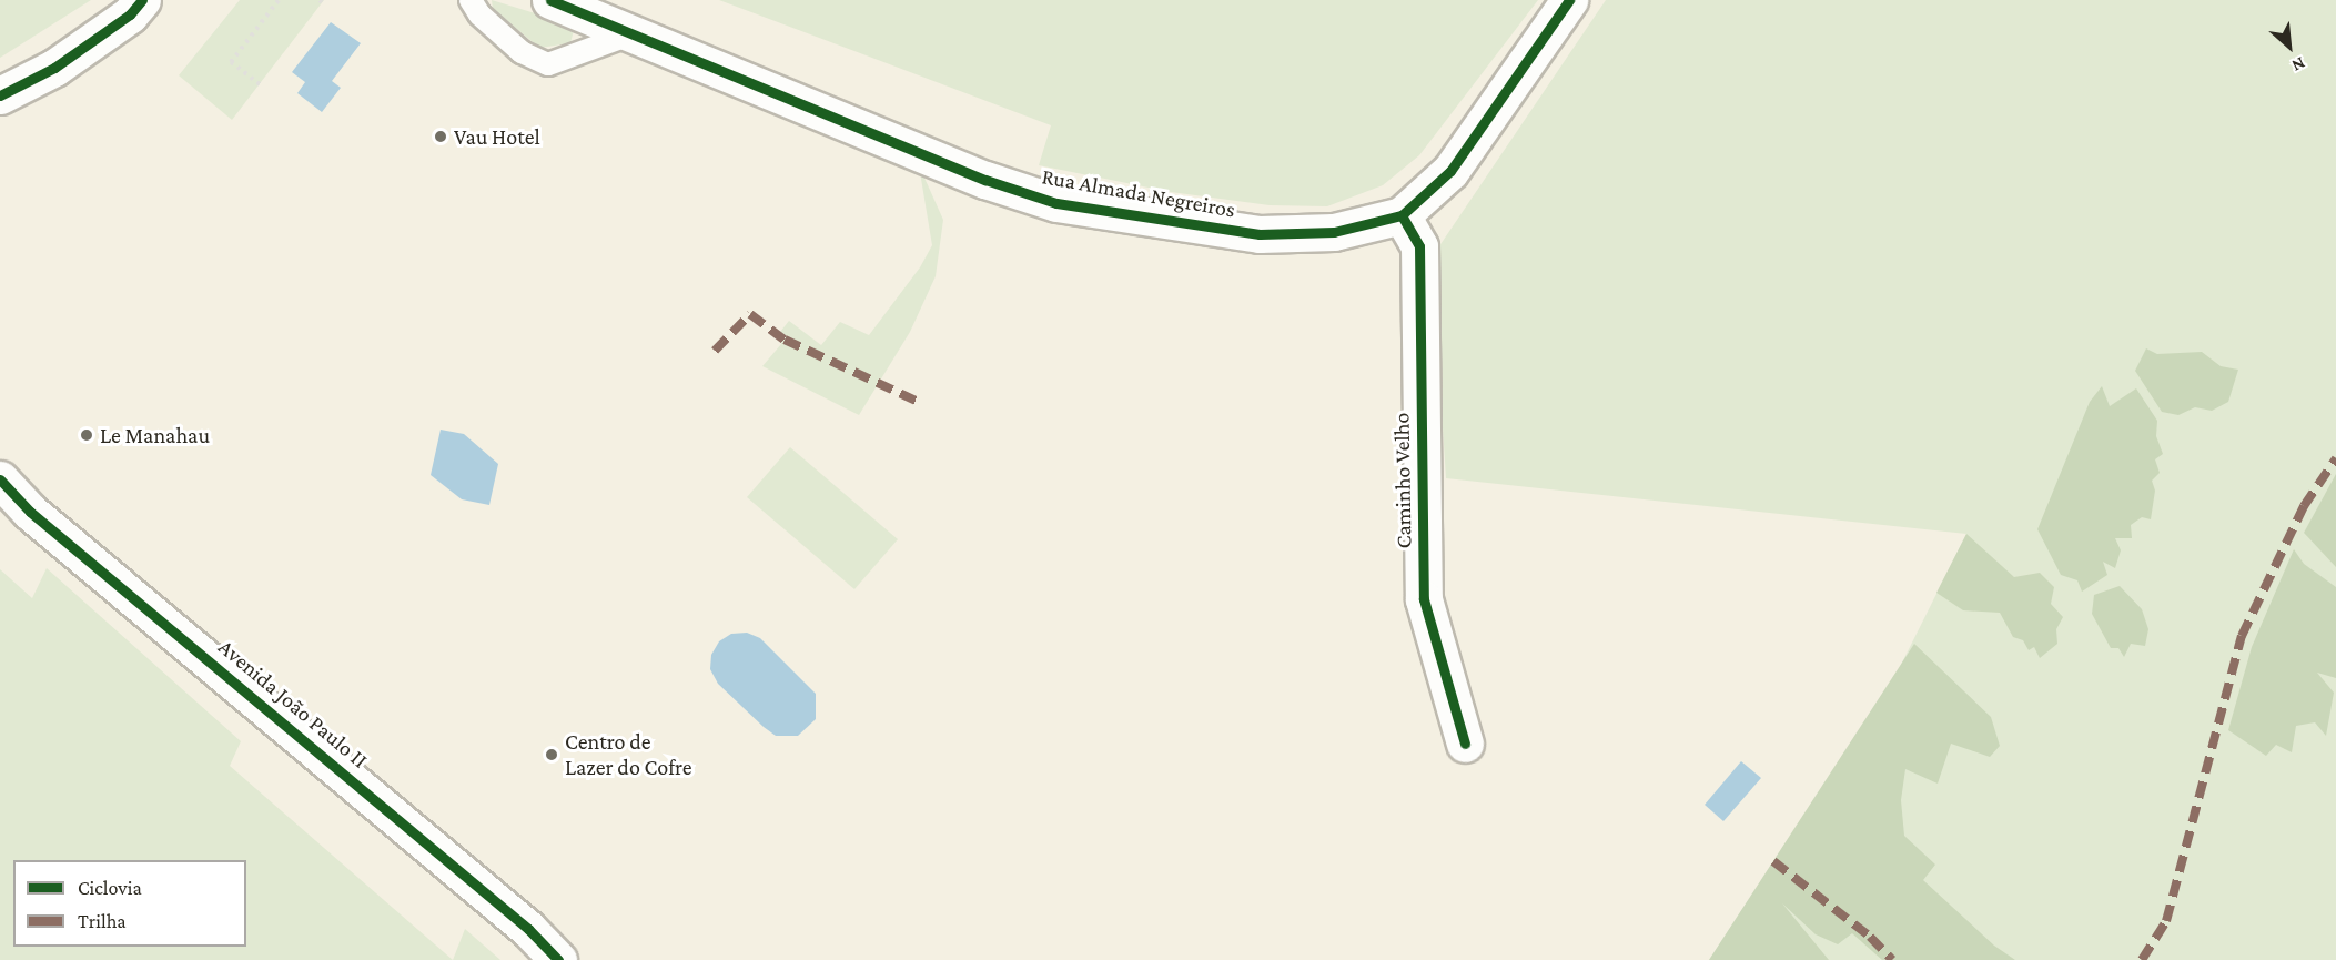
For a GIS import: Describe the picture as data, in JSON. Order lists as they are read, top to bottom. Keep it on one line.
{"streets":{"street":["Rua Almada Negreiros","Caminho Velho","Avenida João Paulo II"]},"crossings":[["Rua Almada Negreiros","Caminho Velho"]],"places":["Vau Hotel","Le Manahau","Centro de Lazer do Cofre"],"legend":["Ciclovia","Trilha"],"north":"bottom right"}
